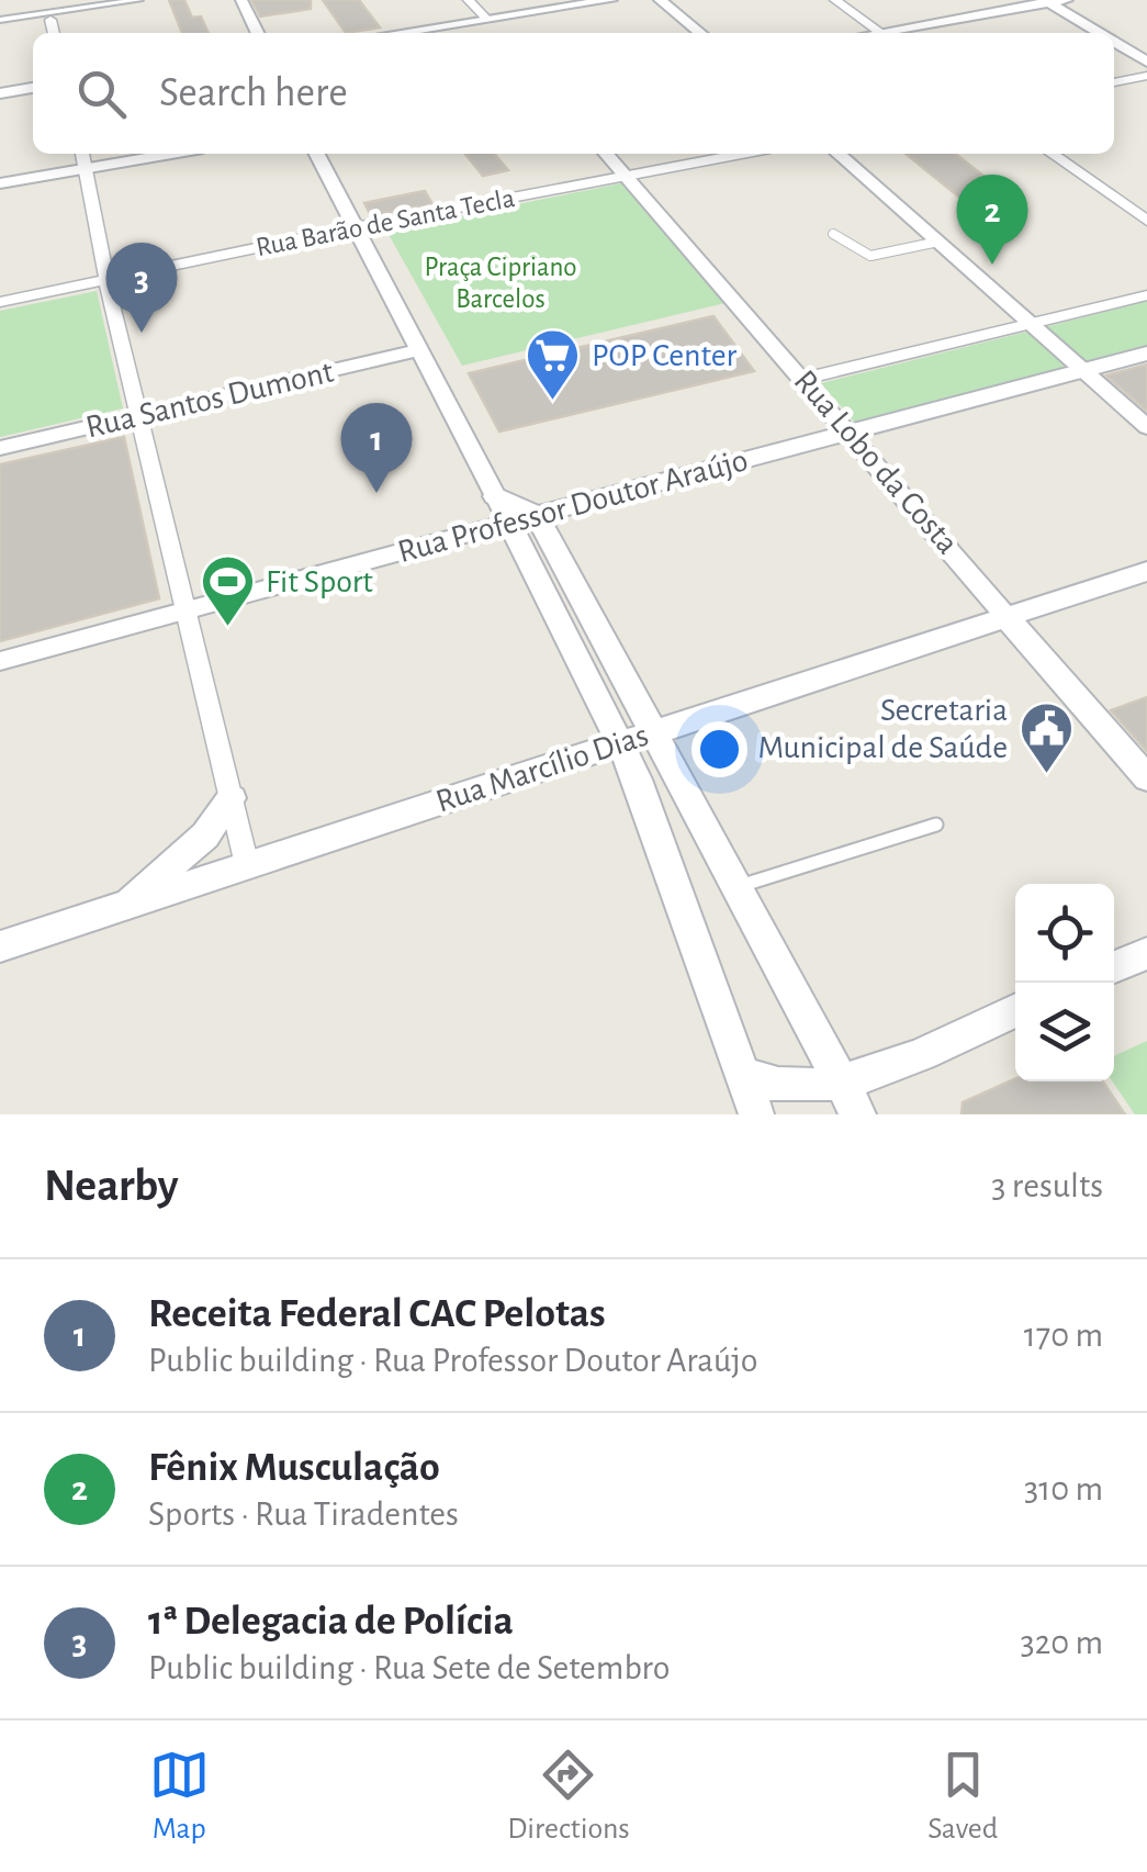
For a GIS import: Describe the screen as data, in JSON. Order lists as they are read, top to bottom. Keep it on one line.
{"streets":{"main road":["Rua Lobo da Costa","Rua Professor Doutor Araújo","Rua Marcílio Dias"],"street":["Rua Barão de Santa Tecla","Rua Santos Dumont"]},"crossings":[["Rua Barão de Santa Tecla","Rua Lobo da Costa"],["Rua Lobo da Costa","Rua Professor Doutor Araújo"],["Rua Lobo da Costa","Rua Marcílio Dias"]],"parks":["Praça Cipriano Barcelos"],"places":{"supermarket":["POP Center"],"sports":["Fit Sport"],"public building":["Secretaria Municipal de Saúde"]},"page":{"search":"Search here","pins":["2","3","1"],"heading":["Nearby","3 results"],"list":[{"mark":"1","name":"Receita Federal CAC Pelotas","note":"Public building · Rua Professor Doutor Araújo","value":"170 m"},{"mark":"2","name":"Fênix Musculação","note":"Sports · Rua Tiradentes","value":"310 m"},{"mark":"3","name":"1ª Delegacia de Polícia","note":"Public building · Rua Sete de Setembro","value":"320 m"}],"nav":["Map","Directions","Saved"]}}
